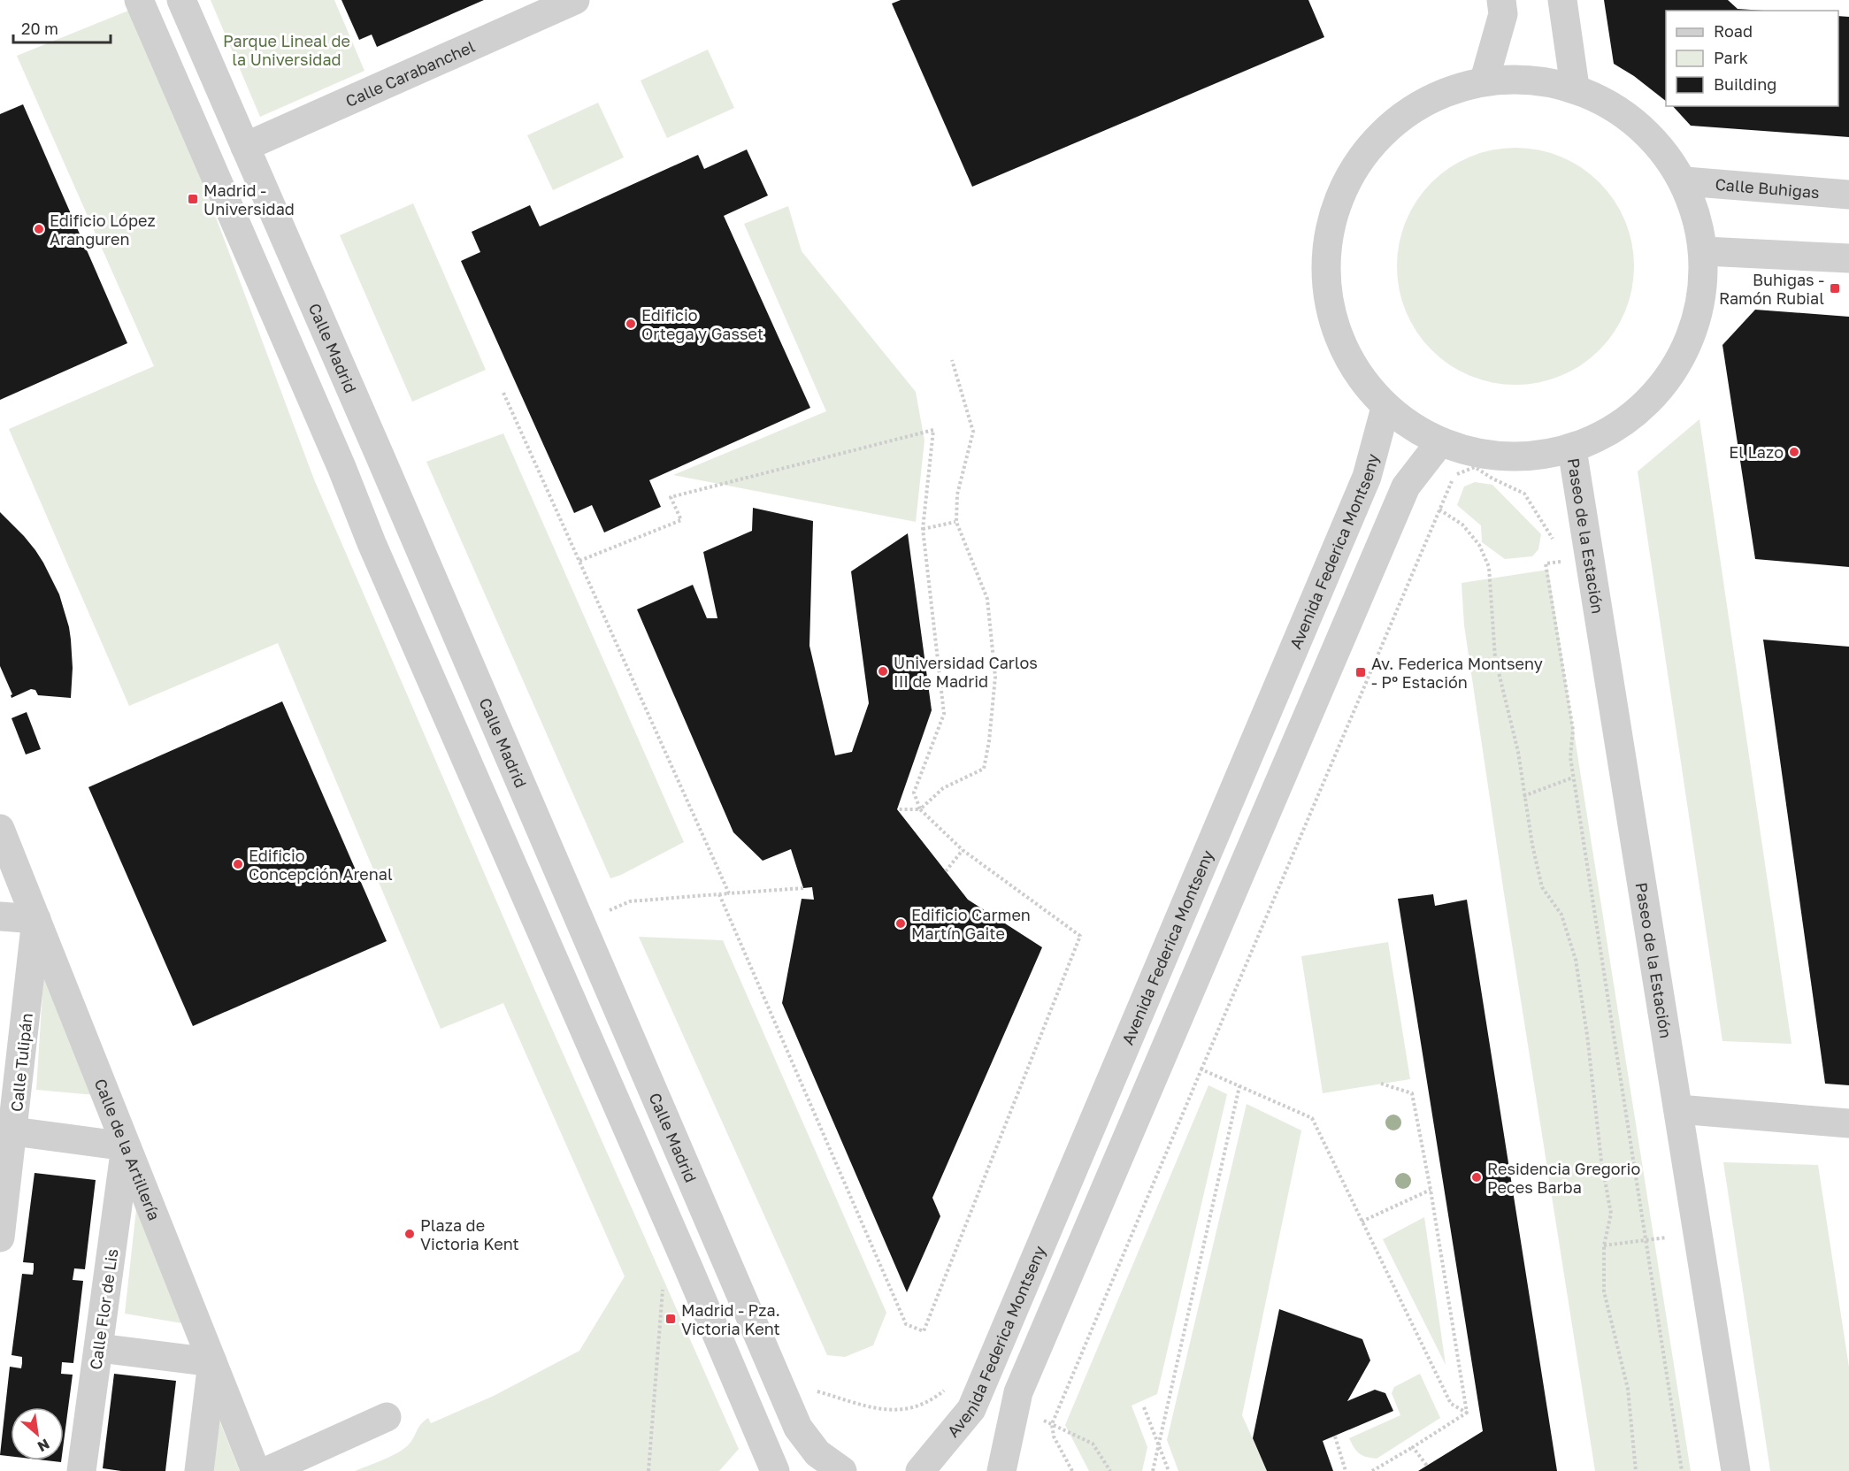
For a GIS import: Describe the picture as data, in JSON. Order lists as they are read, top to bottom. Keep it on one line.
{"streets":{"street":["Calle Carabanchel","Calle Buhigas","Calle Madrid","Paseo de la Estación","Avenida Federica Montseny","Calle Tulipán","Calle de la Artillería","Calle Flor de Lis"]},"crossings":[["Calle Carabanchel","Calle Madrid"],["Calle Tulipán","Calle de la Artillería"],["Calle de la Artillería","Calle Flor de Lis"]],"parks":["Parque Lineal de la Universidad"],"places":{"transit":["Madrid - Universidad","Buhigas - Ramón Rubial","Av. Federica Montseny - Pº Estación","Madrid - Pza. Victoria Kent"],"other":["Edificio López Aranguren","Edificio Ortega y Gasset","El Lazo","Universidad Carlos III de Madrid","Edificio Concepción Arenal","Edificio Carmen Martín Gaite","Residencia Gregorio Peces Barba","Plaza de Victoria Kent"]},"legend":["Road","Park","Building"],"scale_bar":"20 m","north":"bottom right"}
